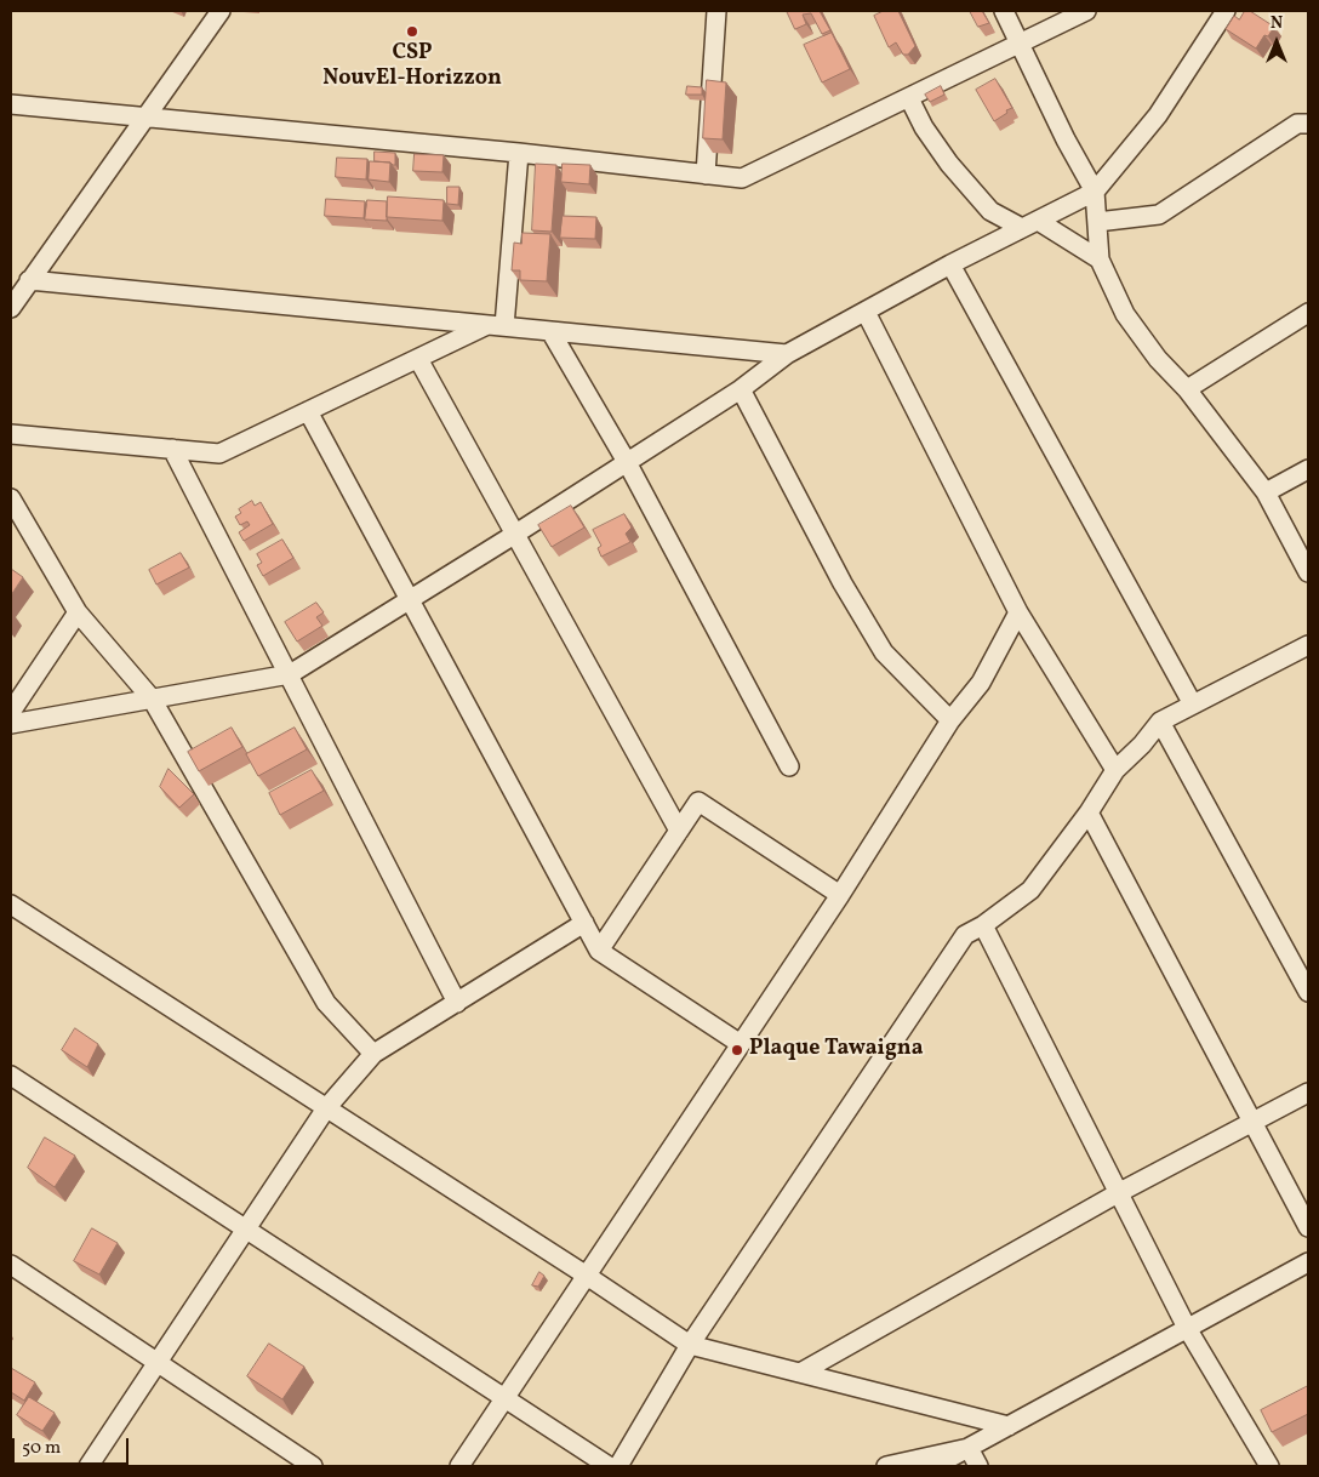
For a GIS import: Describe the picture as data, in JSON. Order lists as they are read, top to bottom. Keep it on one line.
{"places":["CSP NouvEl-Horizzon","Plaque Tawaigna"],"scale_bar":"50 m","north":"top"}
